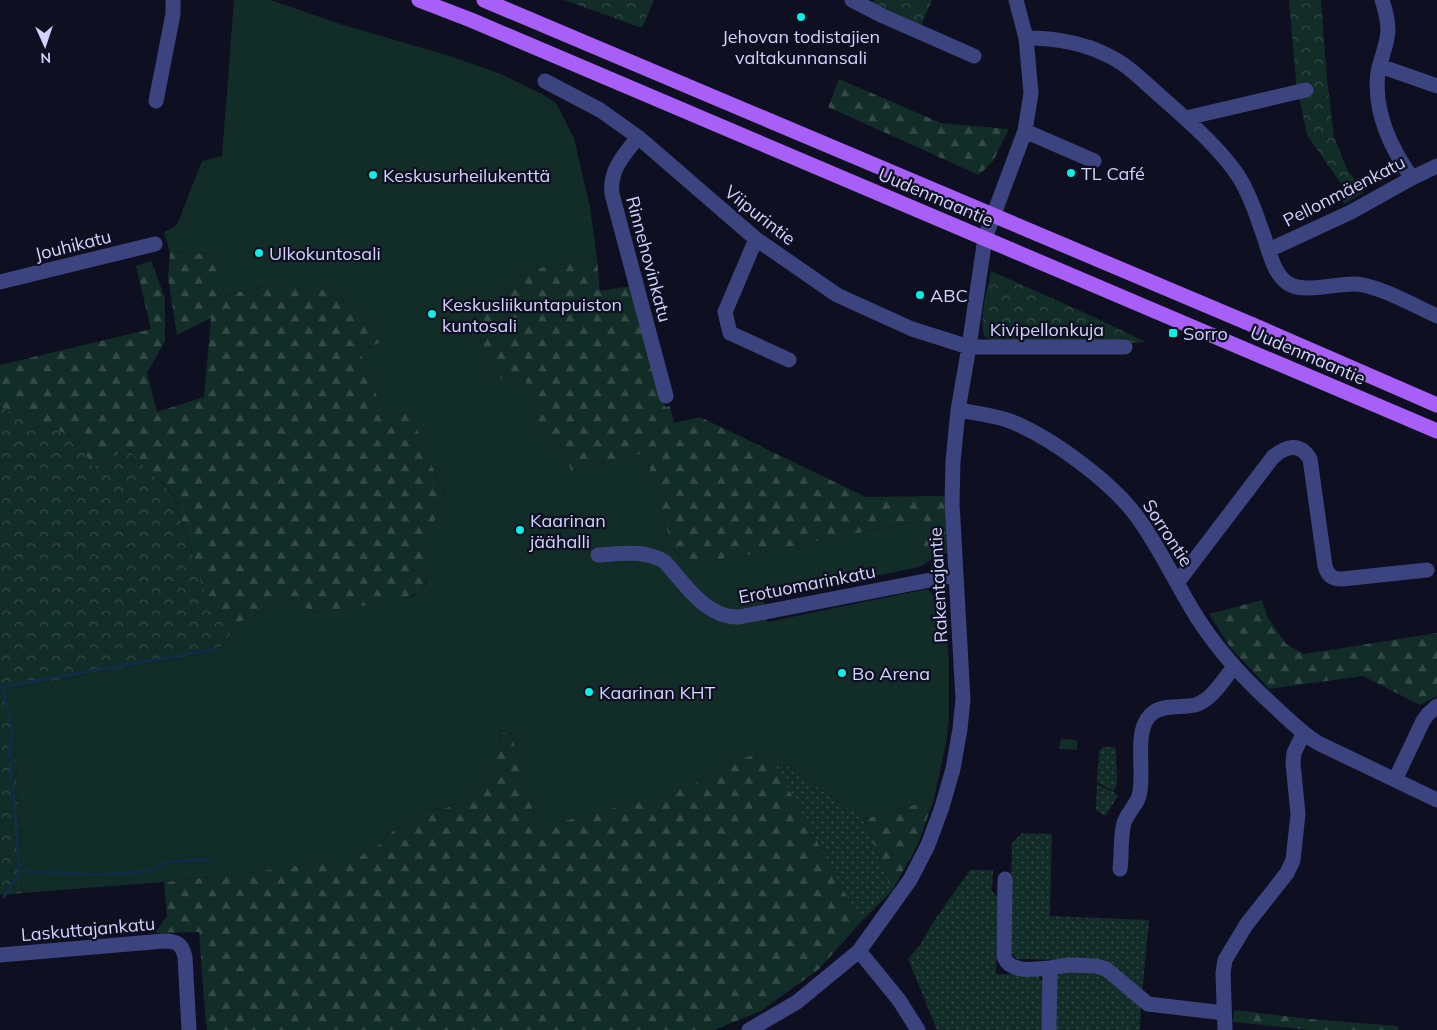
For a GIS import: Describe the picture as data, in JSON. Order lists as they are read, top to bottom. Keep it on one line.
{"streets":{"main road":["Uudenmaantie"],"street":["Pellonmäenkatu","Viipurintie","Jouhikatu","Rinnehovinkatu","Kivipellonkuja","Sorrontie","Erotuomarinkatu","Rakentajantie","Laskuttajankatu"]},"crossings":[["Uudenmaantie","Rakentajantie"],["Viipurintie","Rinnehovinkatu"],["Viipurintie","Kivipellonkuja"],["Viipurintie","Rakentajantie"],["Kivipellonkuja","Rakentajantie"],["Sorrontie","Rakentajantie"],["Erotuomarinkatu","Rakentajantie"]],"places":{"other":["Jehovan todistajien valtakunnansali","TL Café","Keskusurheilukenttä","Ulkokuntosali","ABC","Keskusliikuntapuiston kuntosali","Kaarinan jäähalli","Bo Arena","Kaarinan KHT"],"transit":["Sorro"]},"north":"bottom"}
